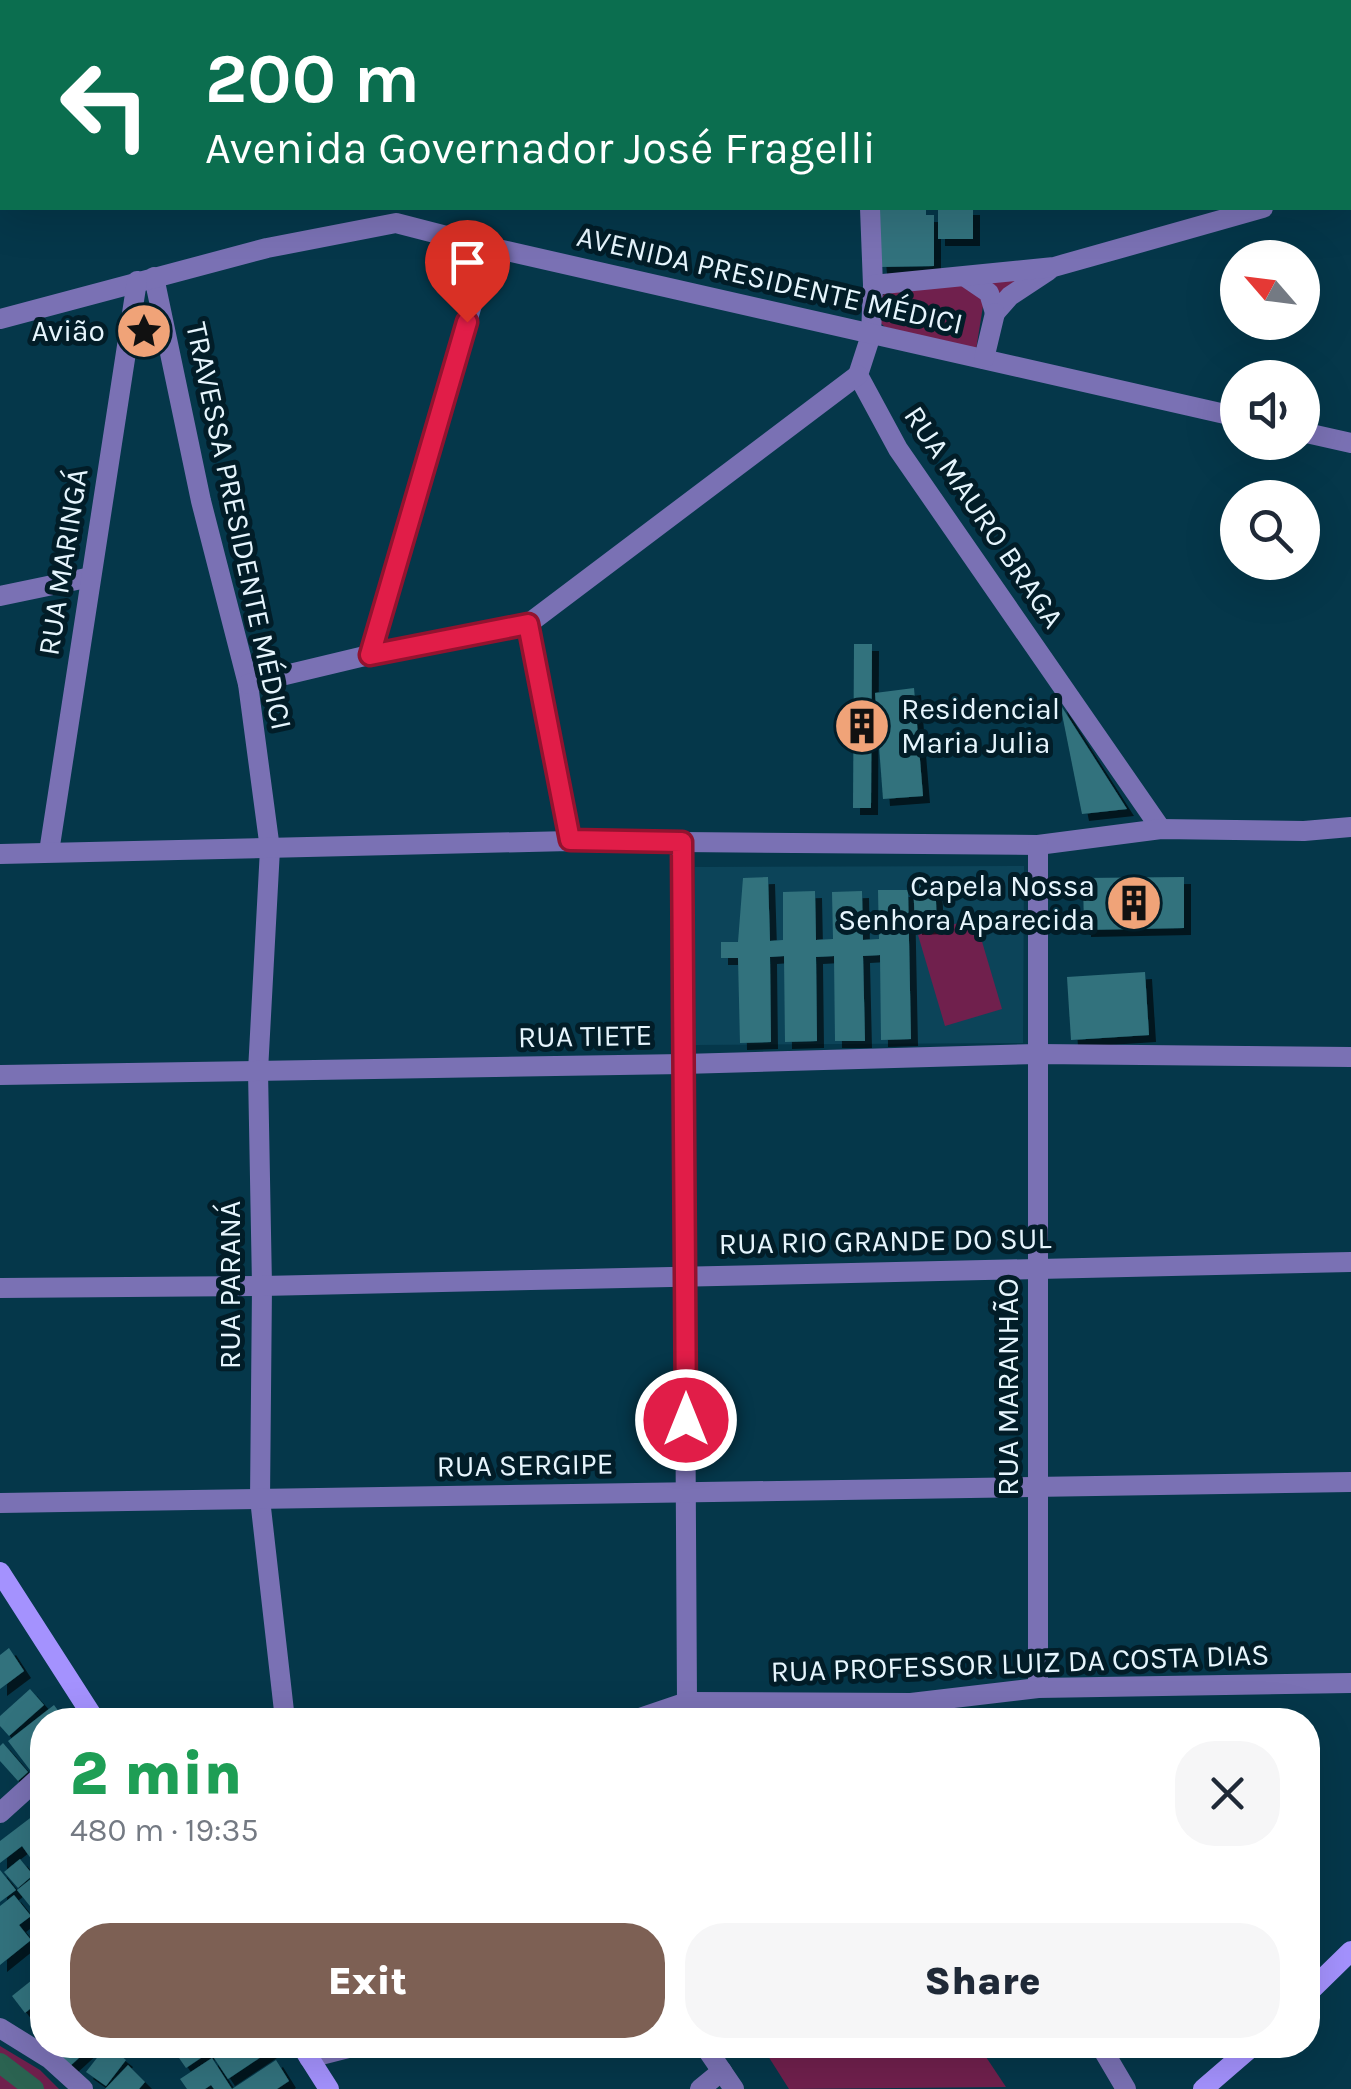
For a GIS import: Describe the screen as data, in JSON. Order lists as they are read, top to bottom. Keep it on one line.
{"streets":{"street":["AVENIDA PRESIDENTE MÉDICI","RUA MAURO BRAGA","TRAVESSA PRESIDENTE MÉDICI","RUA MARINGÁ","RUA TIETE","RUA RIO GRANDE DO SUL","RUA PARANÁ","RUA MARANHÃO","RUA SERGIPE","RUA PROFESSOR LUIZ DA COSTA DIAS"]},"crossings":[["AVENIDA PRESIDENTE MÉDICI","TRAVESSA PRESIDENTE MÉDICI"],["AVENIDA PRESIDENTE MÉDICI","RUA MARINGÁ"],["TRAVESSA PRESIDENTE MÉDICI","RUA MARINGÁ"],["TRAVESSA PRESIDENTE MÉDICI","RUA PARANÁ"],["RUA TIETE","RUA PARANÁ"],["RUA TIETE","RUA MARANHÃO"],["RUA RIO GRANDE DO SUL","RUA PARANÁ"],["RUA RIO GRANDE DO SUL","RUA MARANHÃO"],["RUA PARANÁ","RUA SERGIPE"],["RUA MARANHÃO","RUA SERGIPE"],["RUA MARANHÃO","RUA PROFESSOR LUIZ DA COSTA DIAS"]],"places":{"place":["Avião"],"building":["Residencial Maria Julia","Capela Nossa Senhora Aparecida"]},"north":"top left","page":{"turn":["200 m","Avenida Governador José Fragelli"],"heading":["2 min","480 m · 19:35"],"buttons":["Exit","Share"]}}
